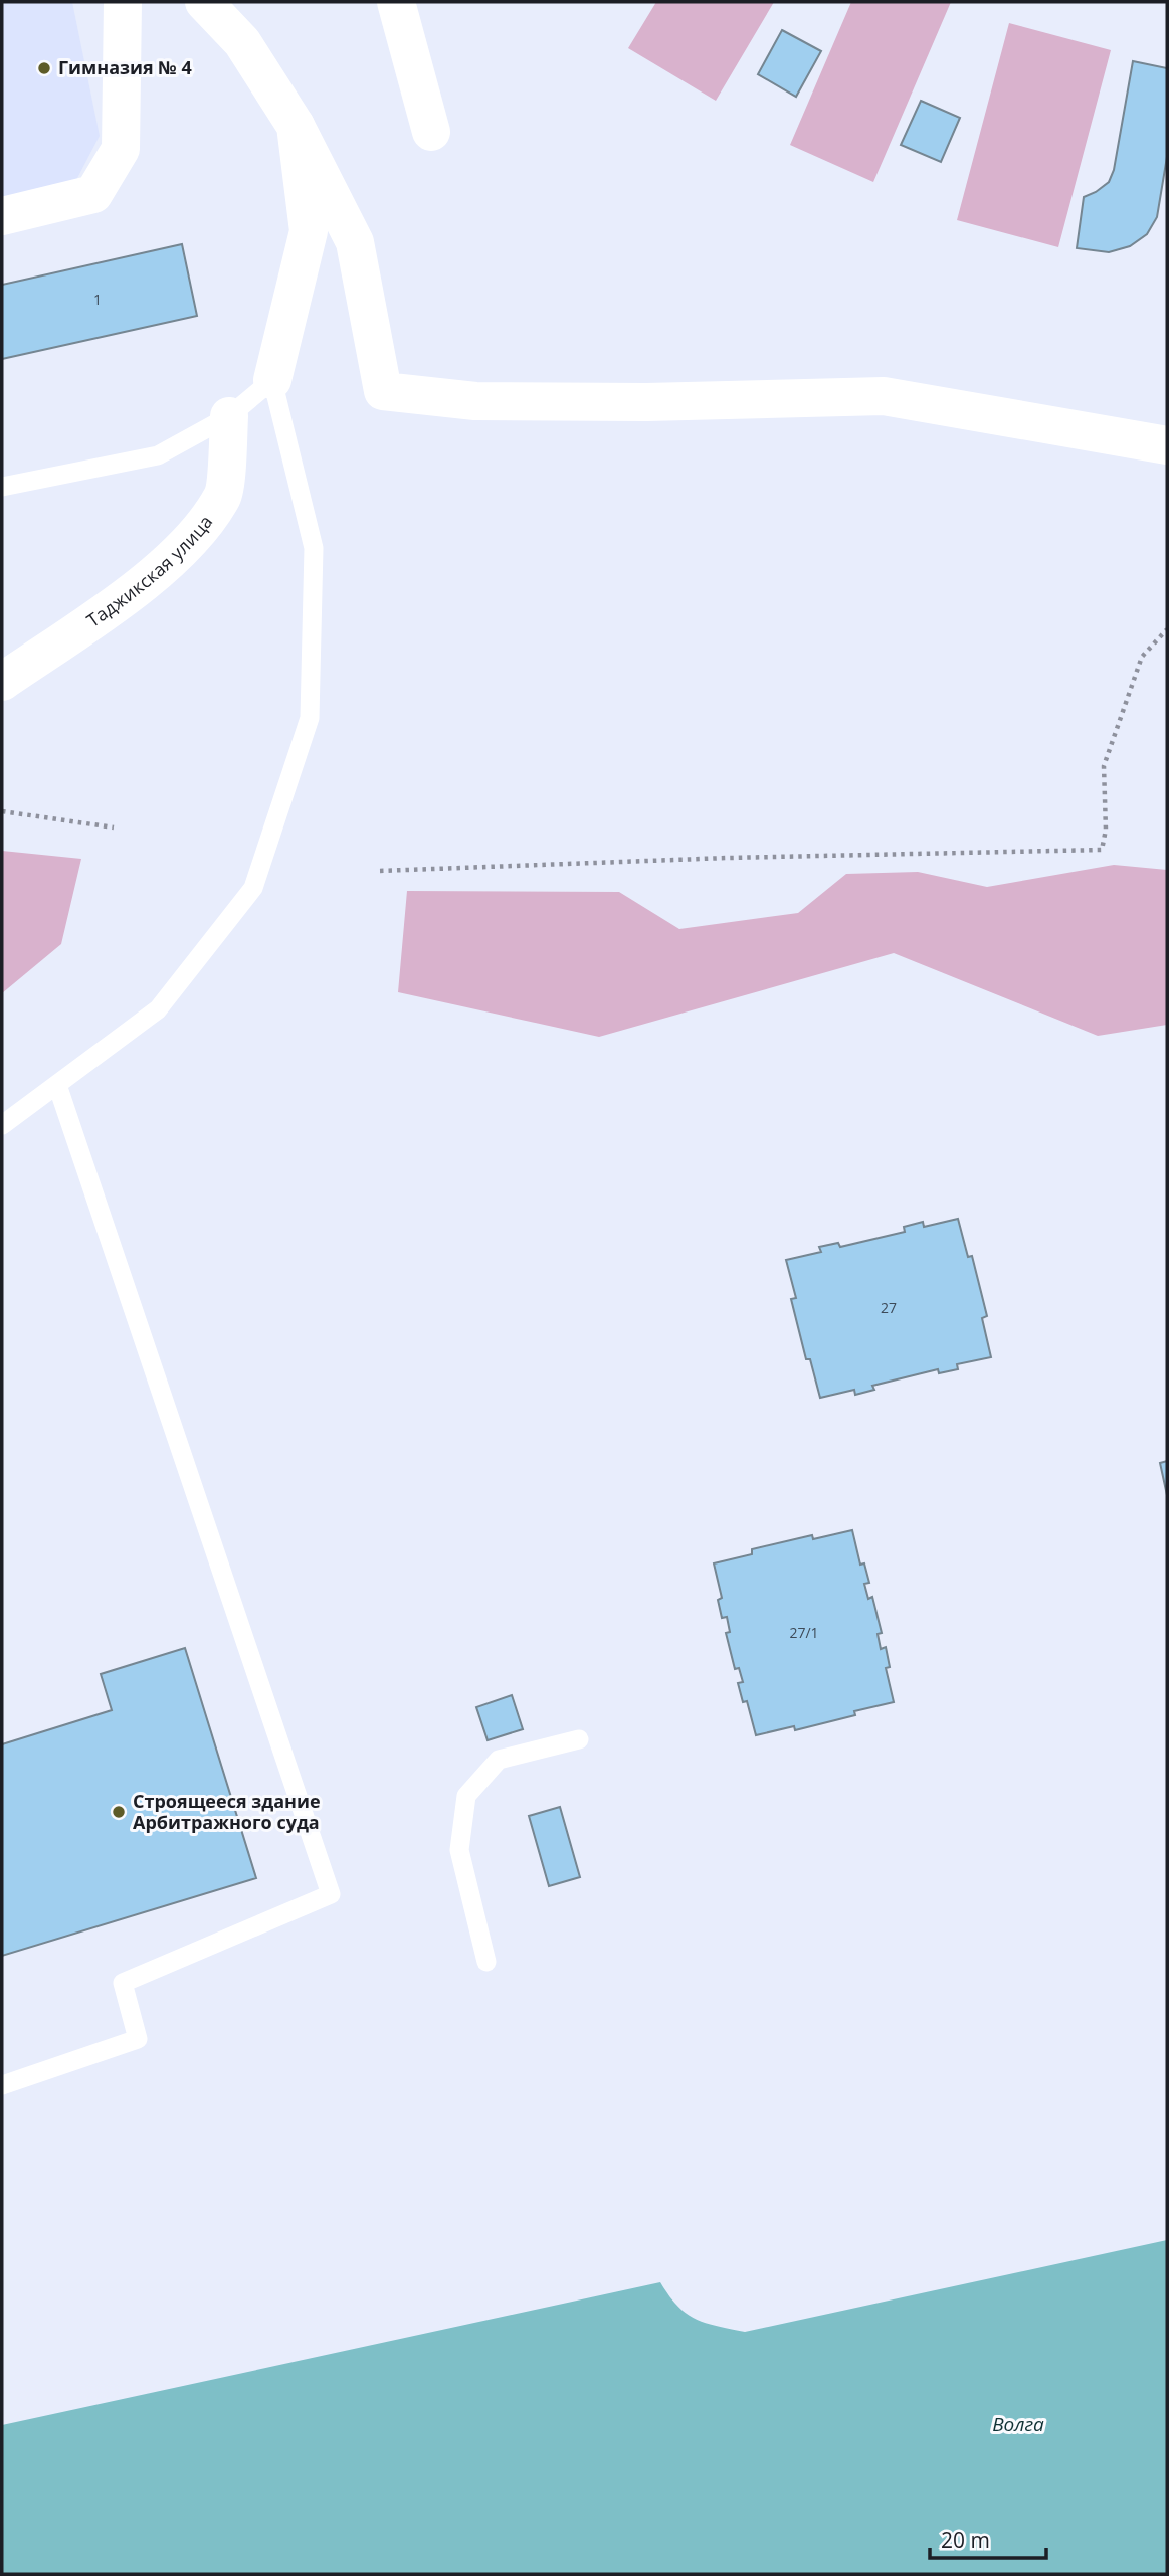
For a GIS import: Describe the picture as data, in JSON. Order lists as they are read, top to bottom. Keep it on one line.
{"streets":{"street":["Таджикская улица"]},"water":["Волга"],"places":["Гимназия № 4","Строящееся здание Арбитражного суда"],"house_numbers":["1","27","27/1"],"scale_bar":"20 m"}
